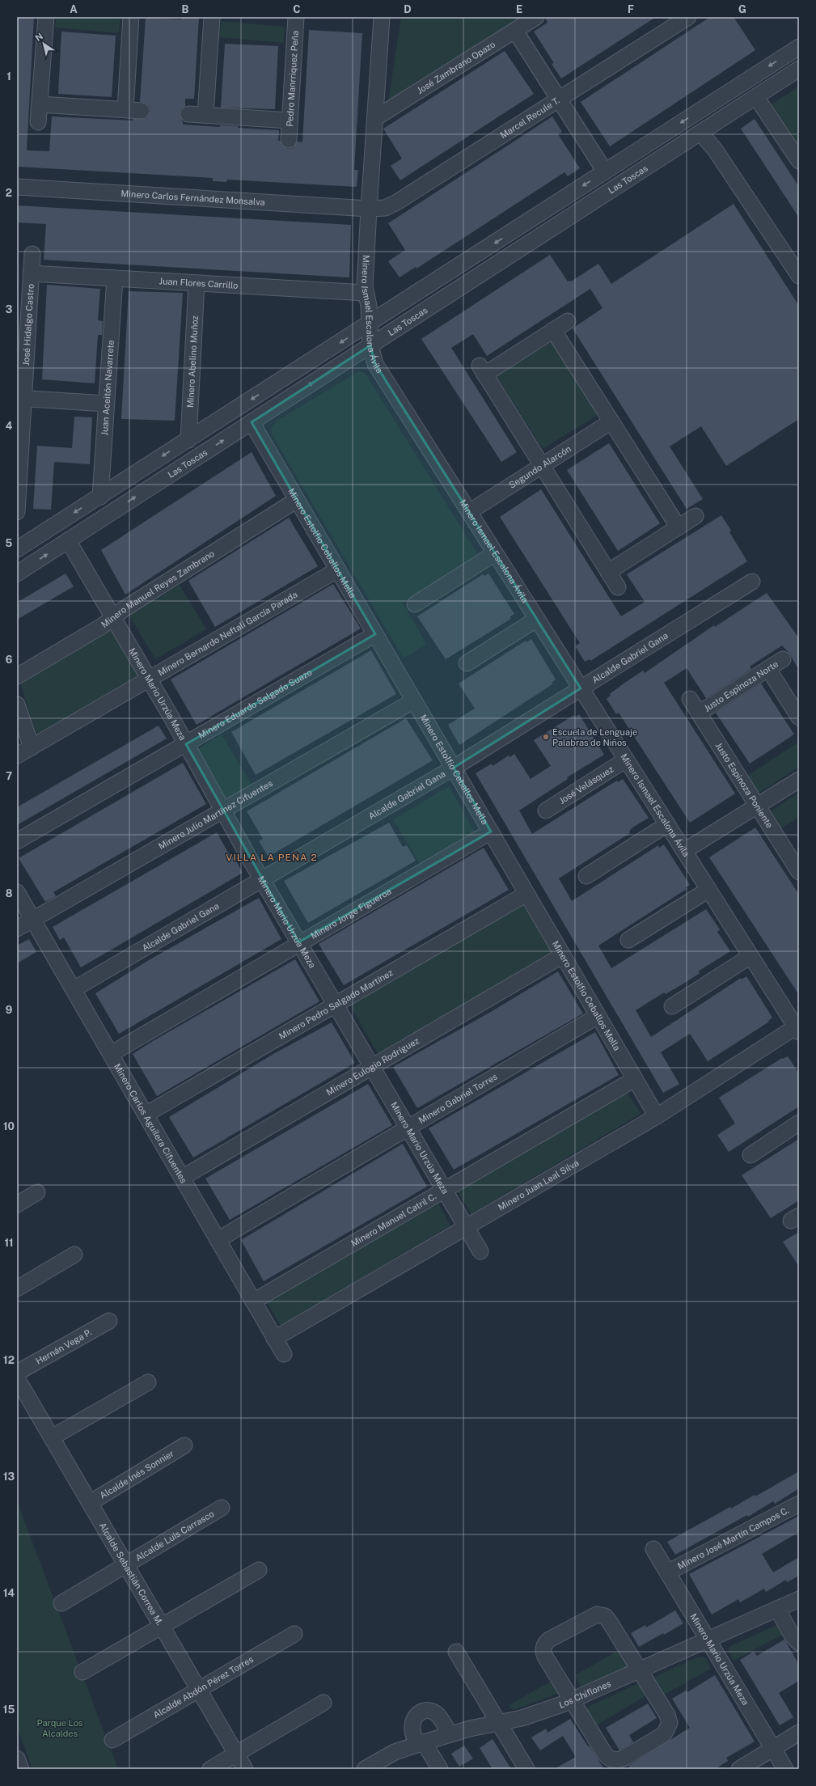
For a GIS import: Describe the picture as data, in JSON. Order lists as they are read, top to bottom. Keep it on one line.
{"streets":{"street":["José Zambrano Opazo","Pedro Manrriquez Peña","Marcel Recule T.","Las Toscas","Minero Carlos Fernández Monsalva","Juan Flores Carrillo","Minero Ismael Escalona Ávila","José Hidalgo Castro","Minero Abelino Muñoz","Juan Aceitón Navarrete","Segundo Alarcón","Minero Estolfio Ceballos Mella","Minero Manuel Reyes Zambrano","Minero Bernardo Neftalí García Parada","Alcalde Gabriel Gana","Justo Espinoza Norte","Minero Mario Urzúa Meza","Minero Eduardo Salgado Suazo","José Velásquez","Justo Espinoza Poniente","Minero Julio Martínez Cifuentes","Minero Jorge Figueroa","Minero Pedro Salgado Martínez","Minero Eulogio Rodríguez","Minero Gabriel Torres","Minero Carlos Aguilera Cifuentes","Minero Juan Leal Silva","Minero Manuel Catril C.","Hernán Vega P.","Alcalde Inés Sonnier","Alcalde Luis Carrasco","Minero José Martín Campos C.","Alcalde Sebastián Correa M.","Alcalde Abdón Pérez Torres","Los Chiflones"]},"crossings":[["José Zambrano Opazo","Minero Ismael Escalona Ávila"],["Marcel Recule T.","Minero Carlos Fernández Monsalva"],["Marcel Recule T.","Minero Ismael Escalona Ávila"],["Las Toscas","Minero Ismael Escalona Ávila"],["Las Toscas","Minero Abelino Muñoz"],["Las Toscas","Juan Aceitón Navarrete"],["Las Toscas","Minero Estolfio Ceballos Mella"],["Las Toscas","Minero Mario Urzúa Meza"],["Minero Carlos Fernández Monsalva","Minero Ismael Escalona Ávila"],["Juan Flores Carrillo","Minero Ismael Escalona Ávila"],["Juan Flores Carrillo","José Hidalgo Castro"],["Juan Flores Carrillo","Minero Abelino Muñoz"],["Juan Flores Carrillo","Juan Aceitón Navarrete"],["Minero Ismael Escalona Ávila","Segundo Alarcón"],["Minero Ismael Escalona Ávila","Alcalde Gabriel Gana"],["Minero Ismael Escalona Ávila","José Velásquez"],["Minero Ismael Escalona Ávila","Minero Juan Leal Silva"],["Minero Estolfio Ceballos Mella","Minero Manuel Reyes Zambrano"],["Minero Estolfio Ceballos Mella","Minero Bernardo Neftalí García Parada"],["Minero Estolfio Ceballos Mella","Alcalde Gabriel Gana"],["Minero Estolfio Ceballos Mella","Minero Eduardo Salgado Suazo"],["Minero Estolfio Ceballos Mella","Minero Julio Martínez Cifuentes"],["Minero Estolfio Ceballos Mella","Minero Jorge Figueroa"],["Minero Estolfio Ceballos Mella","Minero Pedro Salgado Martínez"],["Minero Estolfio Ceballos Mella","Minero Eulogio Rodríguez"],["Minero Estolfio Ceballos Mella","Minero Gabriel Torres"],["Minero Estolfio Ceballos Mella","Minero Juan Leal Silva"],["Minero Estolfio Ceballos Mella","Minero Manuel Catril C."],["Minero Manuel Reyes Zambrano","Minero Mario Urzúa Meza"],["Minero Bernardo Neftalí García Parada","Minero Mario Urzúa Meza"],["Alcalde Gabriel Gana","Minero Mario Urzúa Meza"],["Alcalde Gabriel Gana","Minero Carlos Aguilera Cifuentes"],["Justo Espinoza Norte","Justo Espinoza Poniente"],["Minero Mario Urzúa Meza","Minero Eduardo Salgado Suazo"],["Minero Mario Urzúa Meza","Minero Julio Martínez Cifuentes"],["Minero Mario Urzúa Meza","Minero Jorge Figueroa"],["Minero Mario Urzúa Meza","Minero Pedro Salgado Martínez"],["Minero Mario Urzúa Meza","Minero Eulogio Rodríguez"],["Minero Mario Urzúa Meza","Minero Gabriel Torres"],["Minero Mario Urzúa Meza","Minero Juan Leal Silva"],["Minero Mario Urzúa Meza","Minero Manuel Catril C."],["Minero Mario Urzúa Meza","Minero José Martín Campos C."],["Minero Mario Urzúa Meza","Los Chiflones"],["Minero Julio Martínez Cifuentes","Minero Carlos Aguilera Cifuentes"],["Minero Jorge Figueroa","Minero Carlos Aguilera Cifuentes"],["Minero Pedro Salgado Martínez","Minero Carlos Aguilera Cifuentes"],["Minero Eulogio Rodríguez","Minero Carlos Aguilera Cifuentes"],["Minero Gabriel Torres","Minero Carlos Aguilera Cifuentes"],["Minero Carlos Aguilera Cifuentes","Minero Juan Leal Silva"],["Minero Carlos Aguilera Cifuentes","Minero Manuel Catril C."],["Alcalde Inés Sonnier","Alcalde Sebastián Correa M."],["Alcalde Luis Carrasco","Alcalde Sebastián Correa M."],["Alcalde Sebastián Correa M.","Alcalde Abdón Pérez Torres"]],"districts":["VILLA LA PEÑA 2"],"parks":["Parque Los Alcaldes"],"places":["Escuela de Lenguaje Palabras de Niños"],"north":"top left","grid":{"columns":["A","B","C","D","E","F","G"],"rows":["1","2","3","4","5","6","7","8","9","10","11","12","13","14","15"]}}
